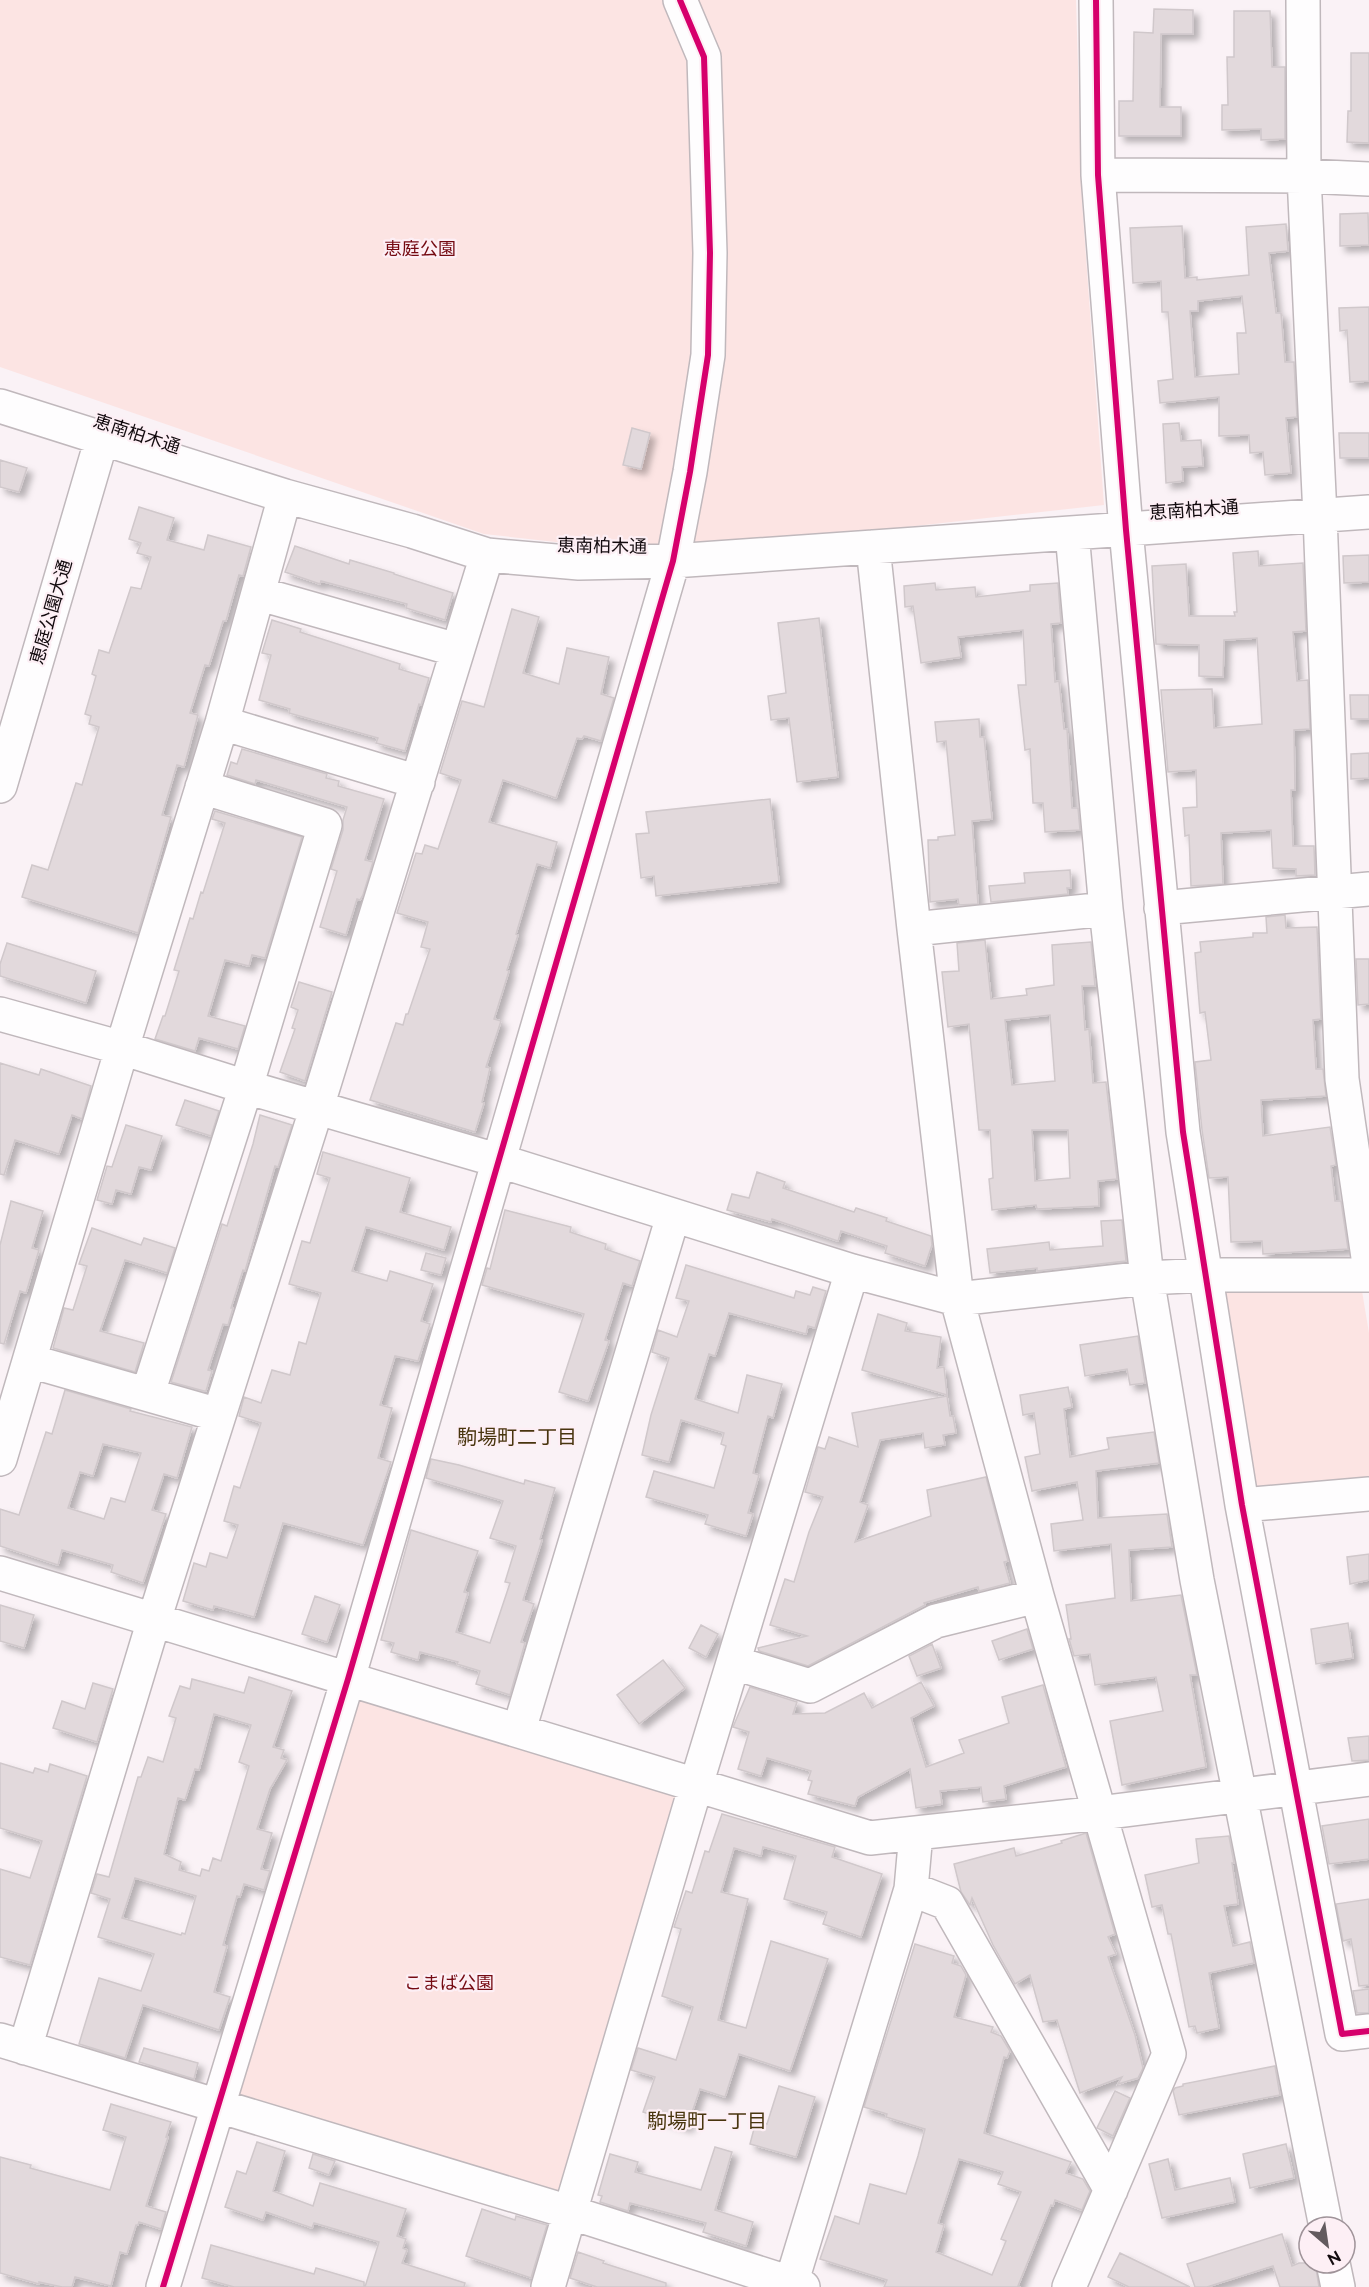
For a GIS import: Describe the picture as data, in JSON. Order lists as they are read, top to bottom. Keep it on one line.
{"streets":{"street":["恵南柏木通","恵庭公園大通"]},"crossings":[["恵南柏木通","恵庭公園大通"]],"districts":["駒場町二丁目","駒場町一丁目"],"parks":["恵庭公園","こまば公園"],"north":"bottom right"}
